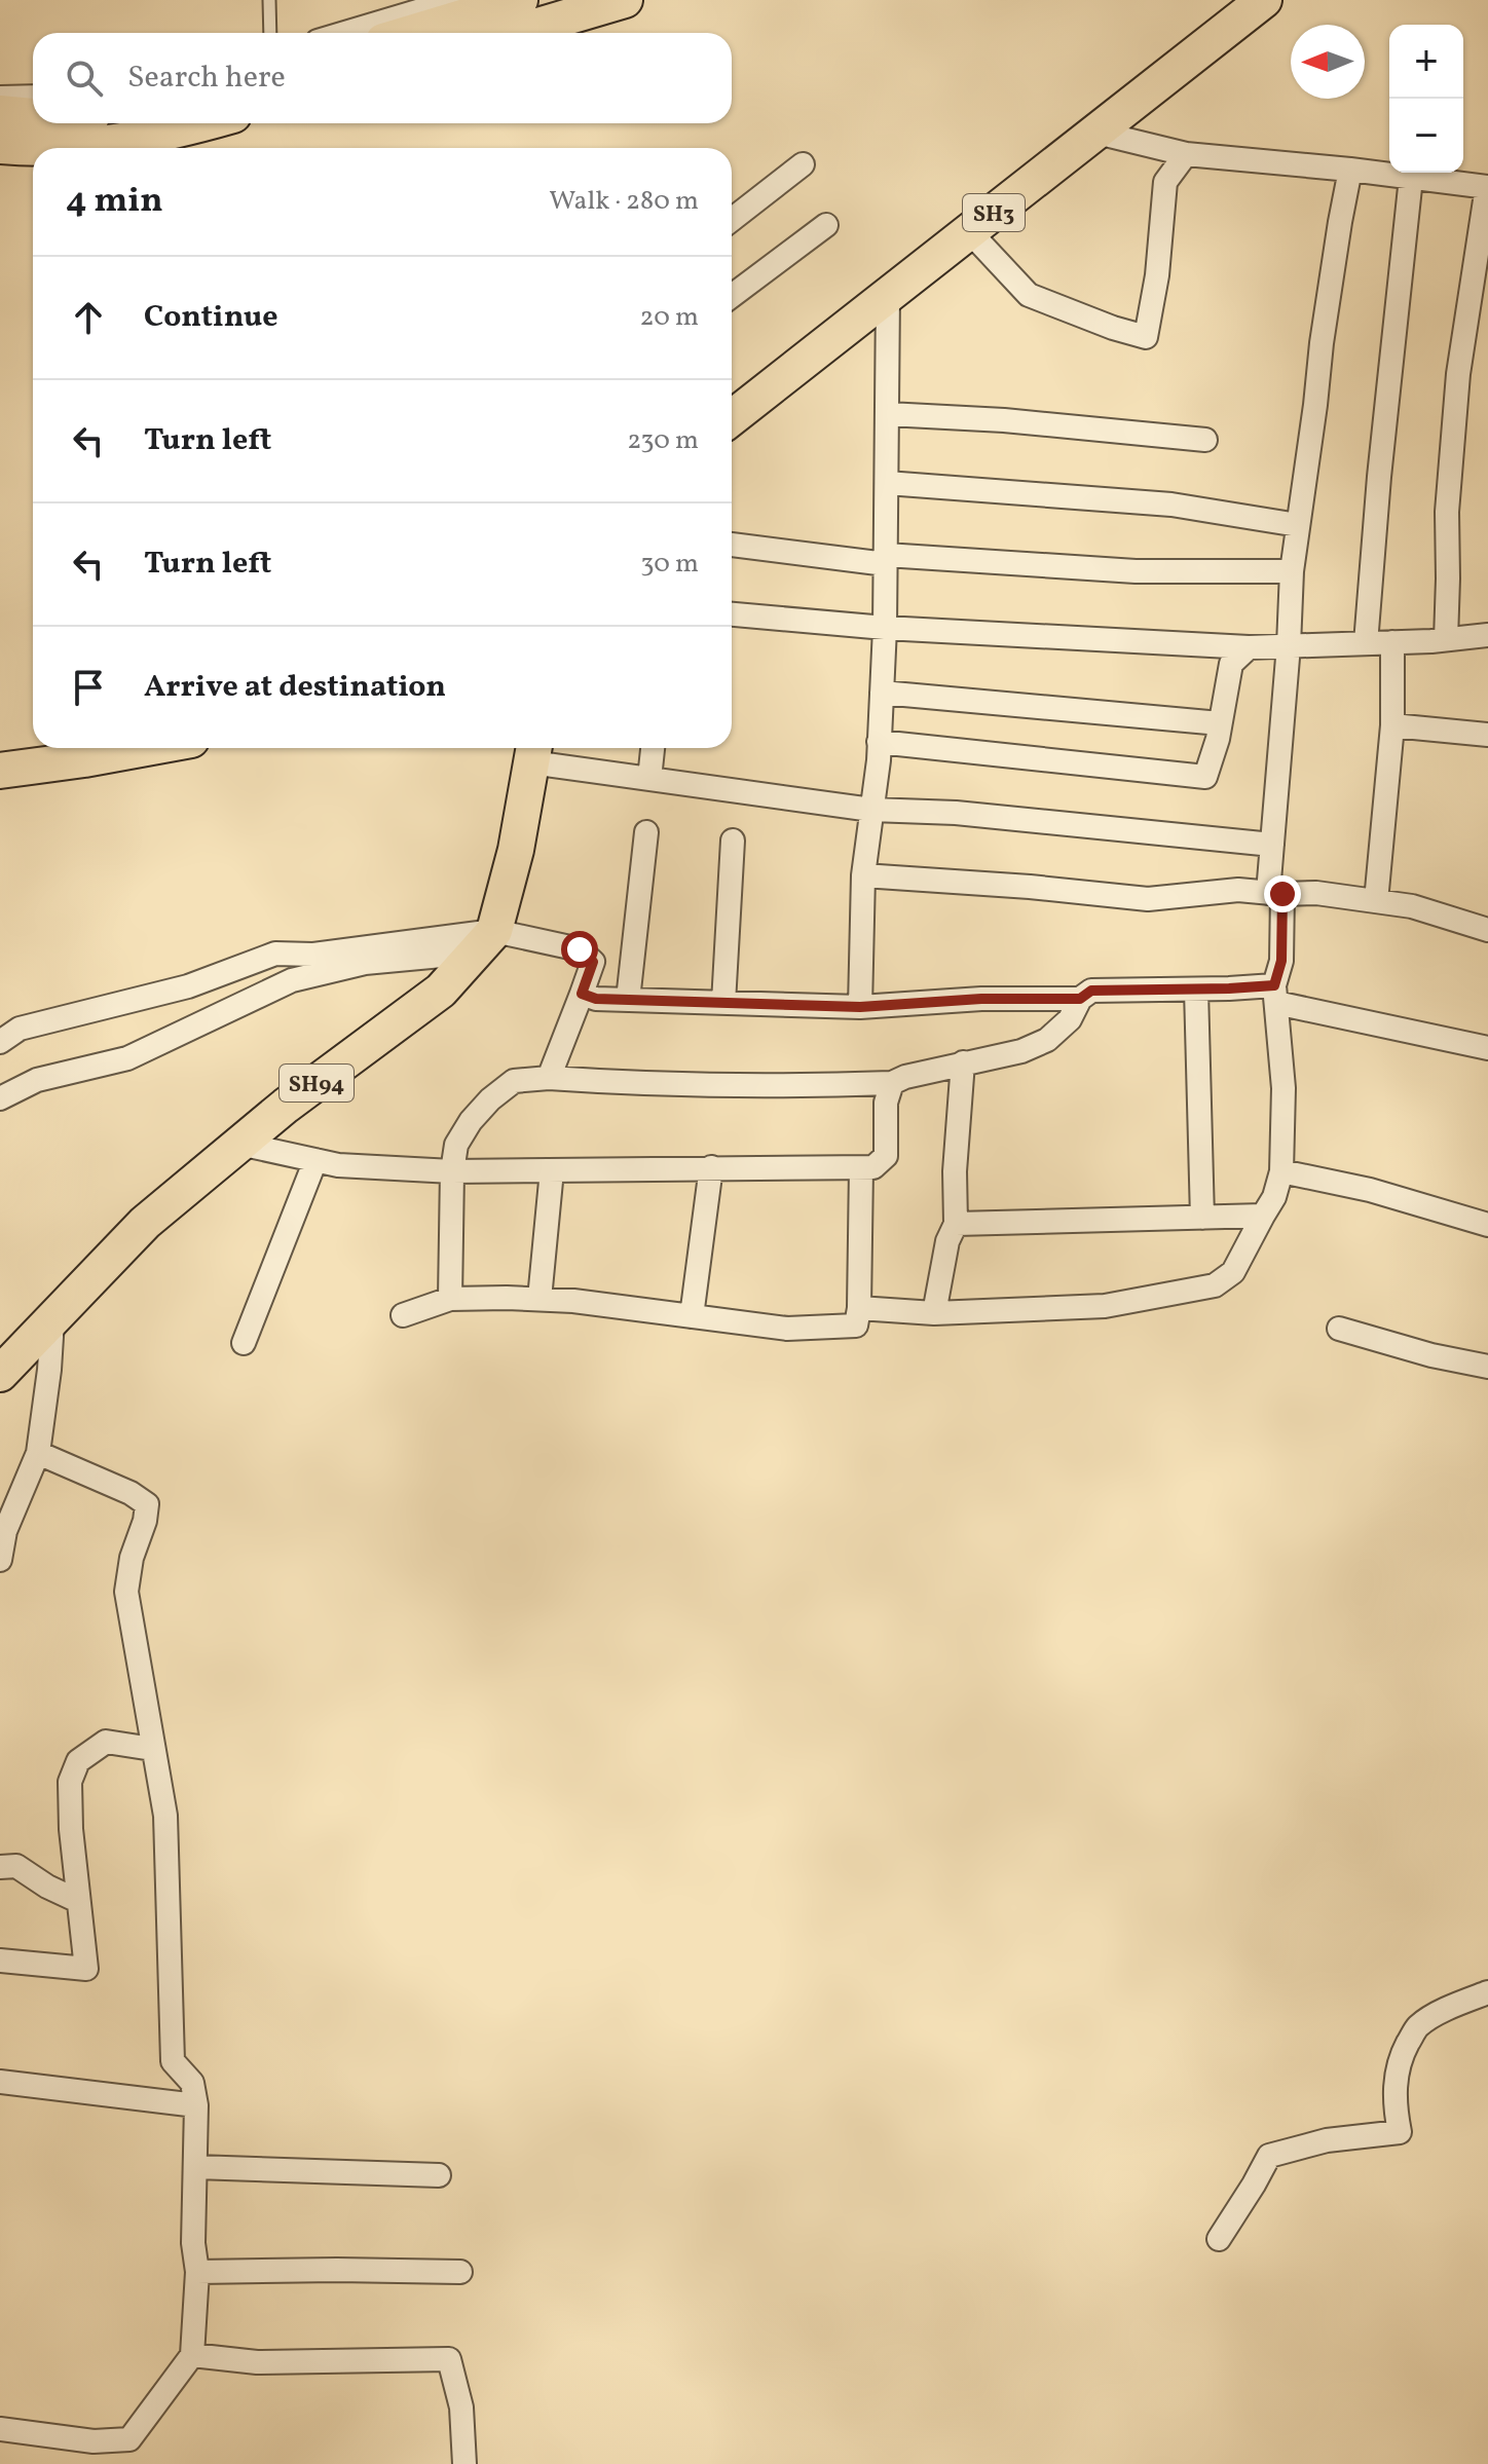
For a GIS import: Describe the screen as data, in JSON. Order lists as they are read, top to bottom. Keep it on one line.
{"streets":{"main road":["SH3","SH94"]},"north":"left","page":{"map_buttons":["+","−"],"search":"Search here","heading":["4 min","Walk · 280 m"],"list":[["Continue","20 m"],["Turn left","230 m"],["Turn left","30 m"],"Arrive at destination"]}}
